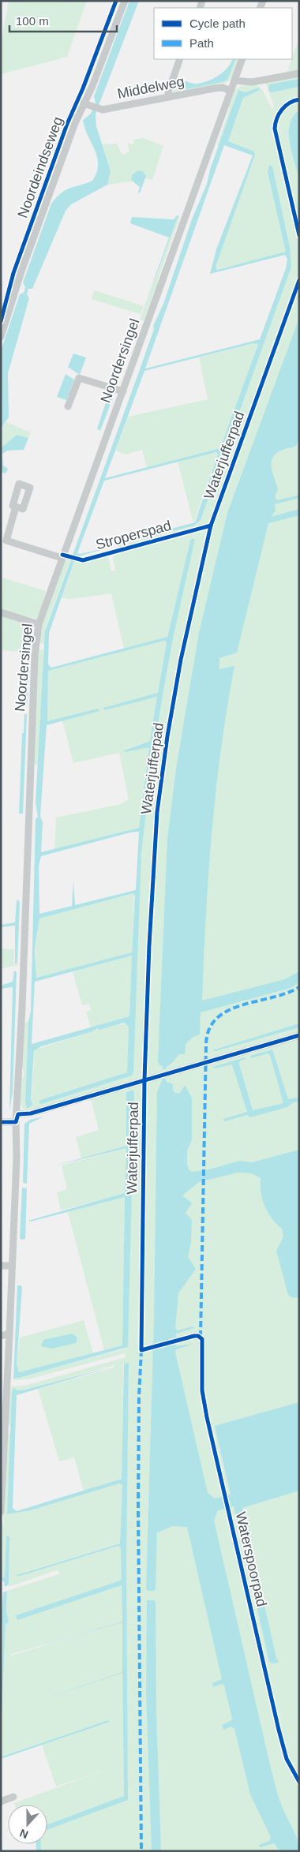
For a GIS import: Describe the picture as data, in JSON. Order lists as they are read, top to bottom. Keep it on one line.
{"streets":{"street":["Middelweg","Noordeindseweg","Noordersingel"],"cycle path":["Waterjufferpad","Stroperspad"]},"crossings":[["Middelweg","Noordeindseweg"],["Middelweg","Noordersingel"]],"legend":["Cycle path","Path"],"scale_bar":"100 m","north":"bottom"}
